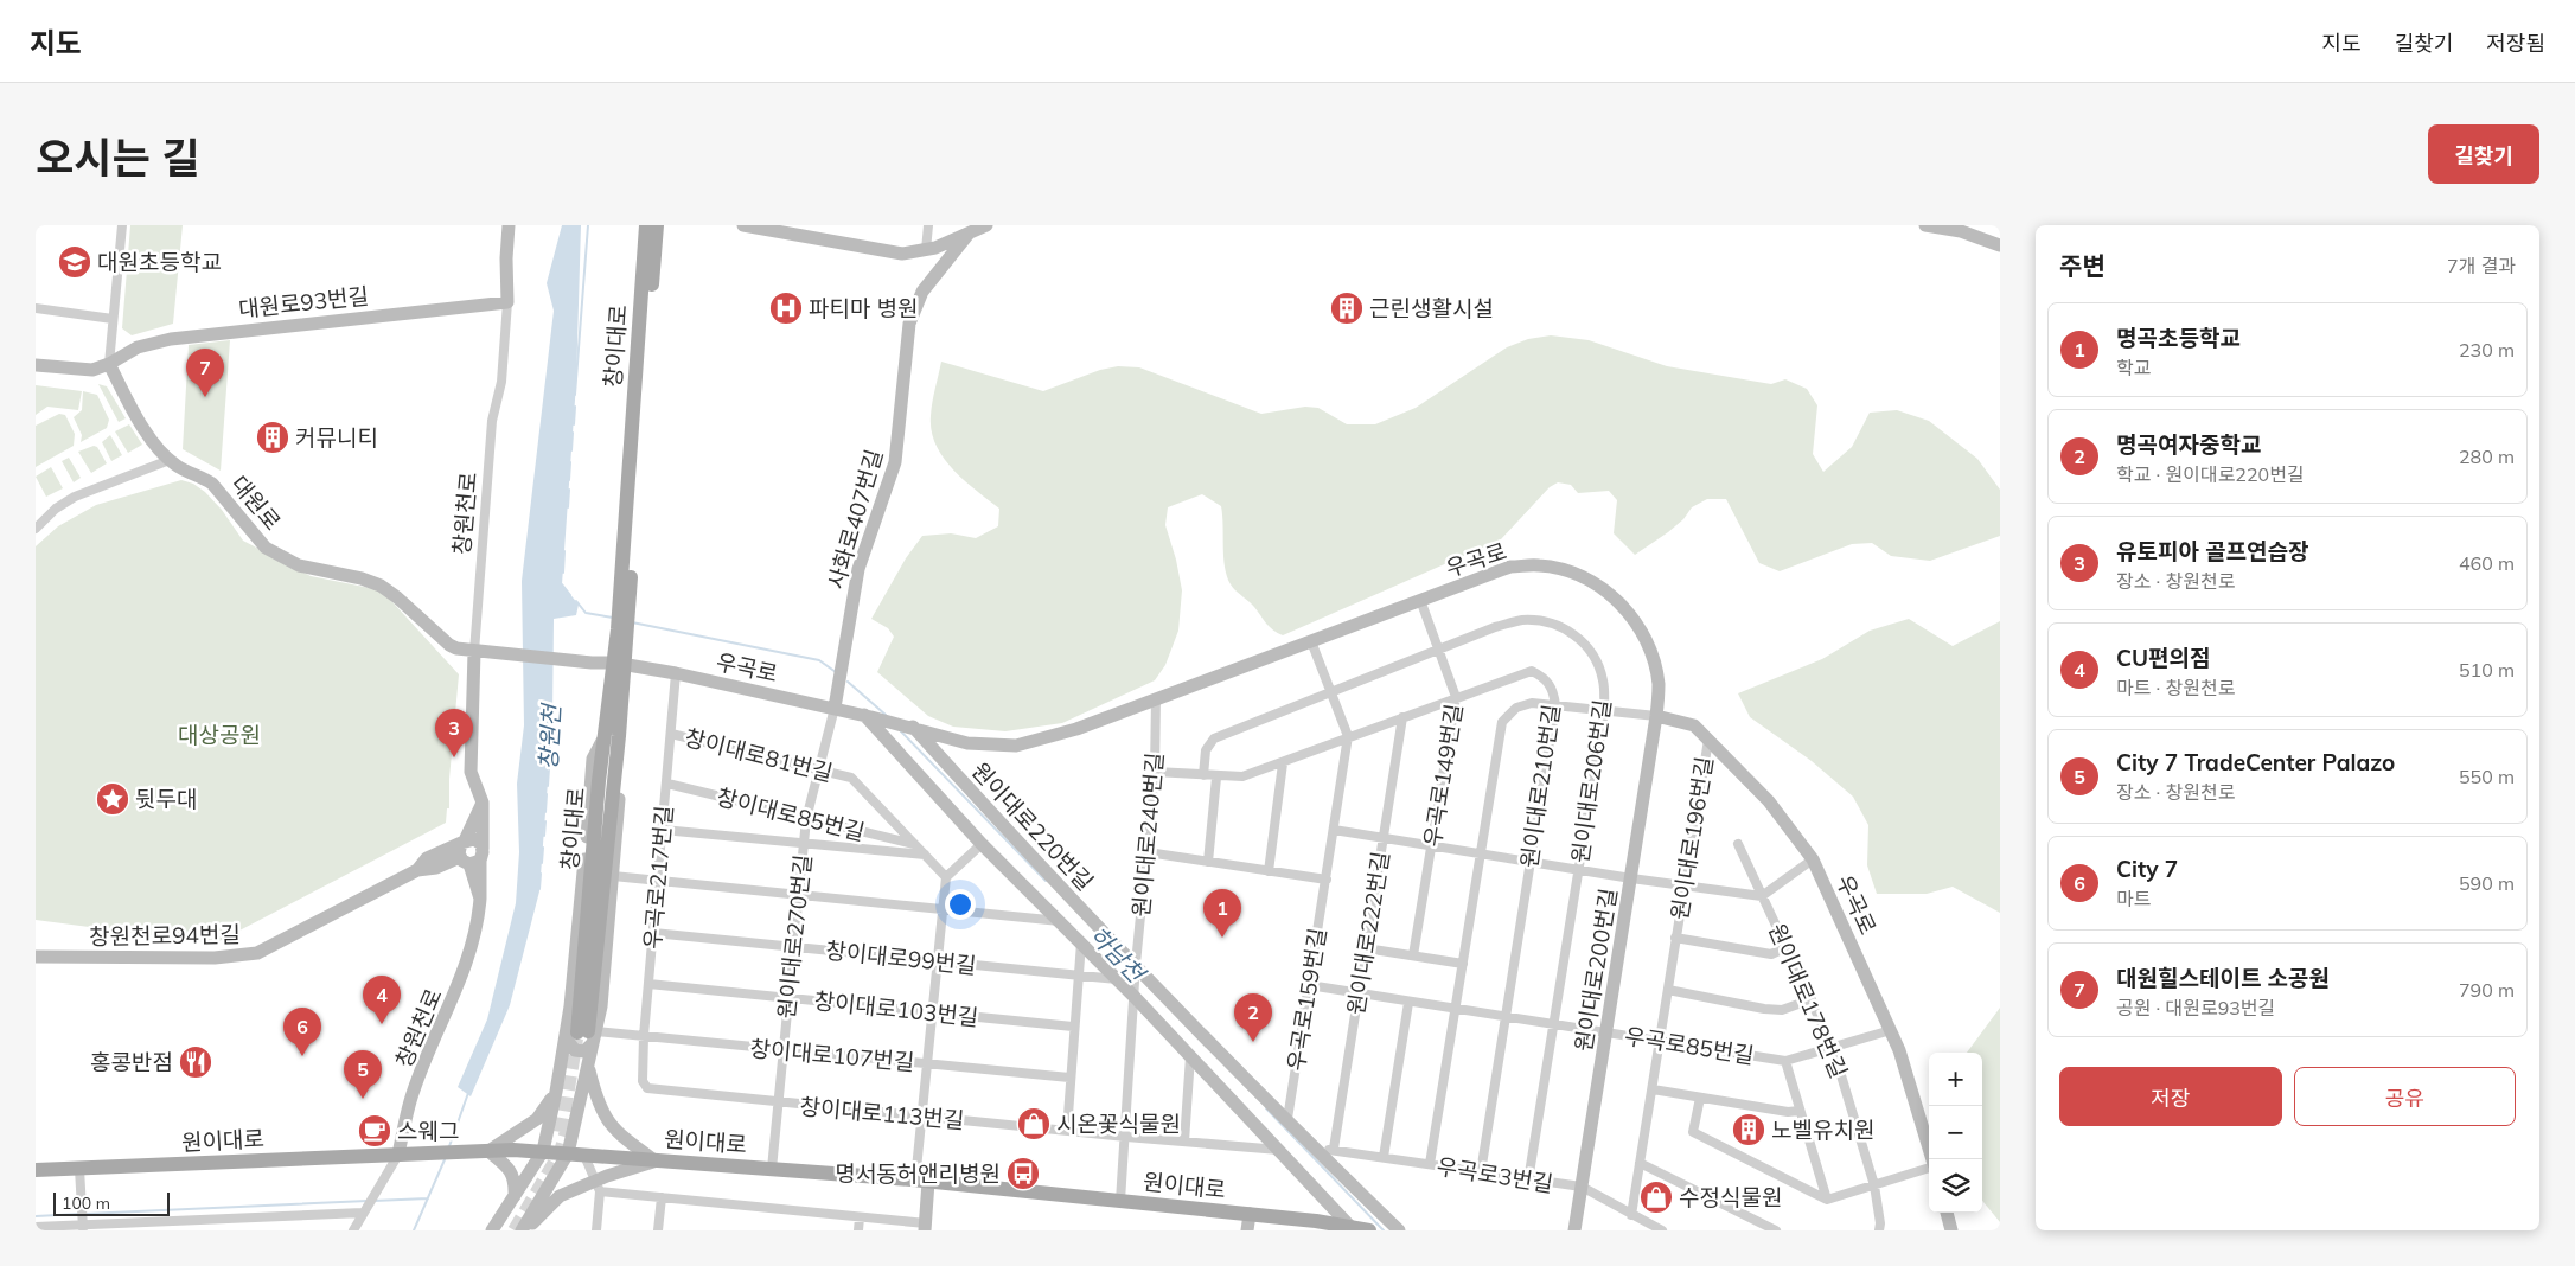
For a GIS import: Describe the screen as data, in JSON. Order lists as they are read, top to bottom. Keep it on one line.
{"streets":{"main road":["창이대로","원이대로"],"street":["대원로93번길","대원로","창원천로","사화로407번길","우곡로","창이대로81번길","우곡로149번길","원이대로206번길","원이대로210번길","창이대로85번길","원이대로220번길","원이대로240번길","원이대로196번길","우곡로217번길","원이대로222번길","창원천로94번길","원이대로270번길","창이대로99번길","원이대로200번길","우곡로159번길","원이대로178번길","창이대로103번길","우곡로85번길","창이대로107번길","창이대로113번길","우곡로3번길"]},"crossings":[["대원로93번길","대원로"],["대원로93번길","창원천로"],["창이대로","대원로"],["창이대로","우곡로"],["창이대로","창이대로107번길"],["대원로","창원천로"],["대원로","우곡로"],["창원천로","원이대로"],["사화로407번길","우곡로"],["사화로407번길","원이대로270번길"],["우곡로","우곡로149번길"],["우곡로","원이대로220번길"],["우곡로","원이대로240번길"],["우곡로","원이대로196번길"],["우곡로","우곡로217번길"],["우곡로","원이대로270번길"],["우곡로","원이대로200번길"],["우곡로","우곡로159번길"],["우곡로","우곡로85번길"],["창이대로81번길","창이대로85번길"],["창이대로81번길","우곡로217번길"],["창이대로81번길","원이대로270번길"],["우곡로149번길","원이대로206번길"],["우곡로149번길","원이대로210번길"],["원이대로206번길","원이대로210번길"],["원이대로206번길","우곡로159번길"],["원이대로206번길","우곡로85번길"],["원이대로206번길","우곡로3번길"],["원이대로210번길","원이대로240번길"],["원이대로210번길","원이대로222번길"],["원이대로210번길","우곡로159번길"],["원이대로210번길","우곡로85번길"],["원이대로210번길","우곡로3번길"],["창이대로85번길","우곡로217번길"],["창이대로85번길","원이대로270번길"],["원이대로220번길","원이대로240번길"],["원이대로220번길","우곡로159번길"],["원이대로220번길","우곡로3번길"],["원이대로196번길","원이대로178번길"],["원이대로196번길","우곡로85번길"],["원이대로196번길","우곡로3번길"],["우곡로217번길","창이대로99번길"],["우곡로217번길","창이대로103번길"],["우곡로217번길","창이대로107번길"],["우곡로217번길","창이대로113번길"],["원이대로222번길","우곡로85번길"],["원이대로222번길","우곡로3번길"],["원이대로270번길","창이대로99번길"],["원이대로270번길","창이대로103번길"],["원이대로270번길","창이대로107번길"],["원이대로270번길","창이대로113번길"],["원이대로270번길","원이대로"],["원이대로200번길","우곡로85번길"],["원이대로200번길","우곡로3번길"],["우곡로159번길","우곡로85번길"],["원이대로178번길","우곡로85번길"]],"water":["창원천","하남천"],"parks":["대상공원"],"places":{"school or university":["대원초등학교"],"hospital":["파티마 병원"],"building":["근린생활시설","커뮤니티","노벨유치원"],"place":["뒷두대"],"restaurant":["홍콩반점"],"shop":["시온꽃식물원","수정식물원"],"cafe":["스웨그"],"bus stop":["명서동허앤리병원"]},"scale_bar":"100 m","page":{"header":"지도","nav":["지도","길찾기","저장됨"],"title":"오시는 길","buttons":["길찾기",["저장","공유"]],"heading":["주변","7개 결과"],"list":[{"mark":"1","name":"명곡초등학교","note":"학교","value":"230 m"},{"mark":"2","name":"명곡여자중학교","note":"학교 · 원이대로220번길","value":"280 m"},{"mark":"3","name":"유토피아 골프연습장","note":"장소 · 창원천로","value":"460 m"},{"mark":"4","name":"CU편의점","note":"마트 · 창원천로","value":"510 m"},{"mark":"5","name":"City 7 TradeCenter Palazo","note":"장소 · 창원천로","value":"550 m"},{"mark":"6","name":"City 7","note":"마트","value":"590 m"},{"mark":"7","name":"대원힐스테이트 소공원","note":"공원 · 대원로93번길","value":"790 m"}],"pins":["7","3","1","4","2","6","5"],"map_buttons":["+","−"],"scale":"100 m"}}
